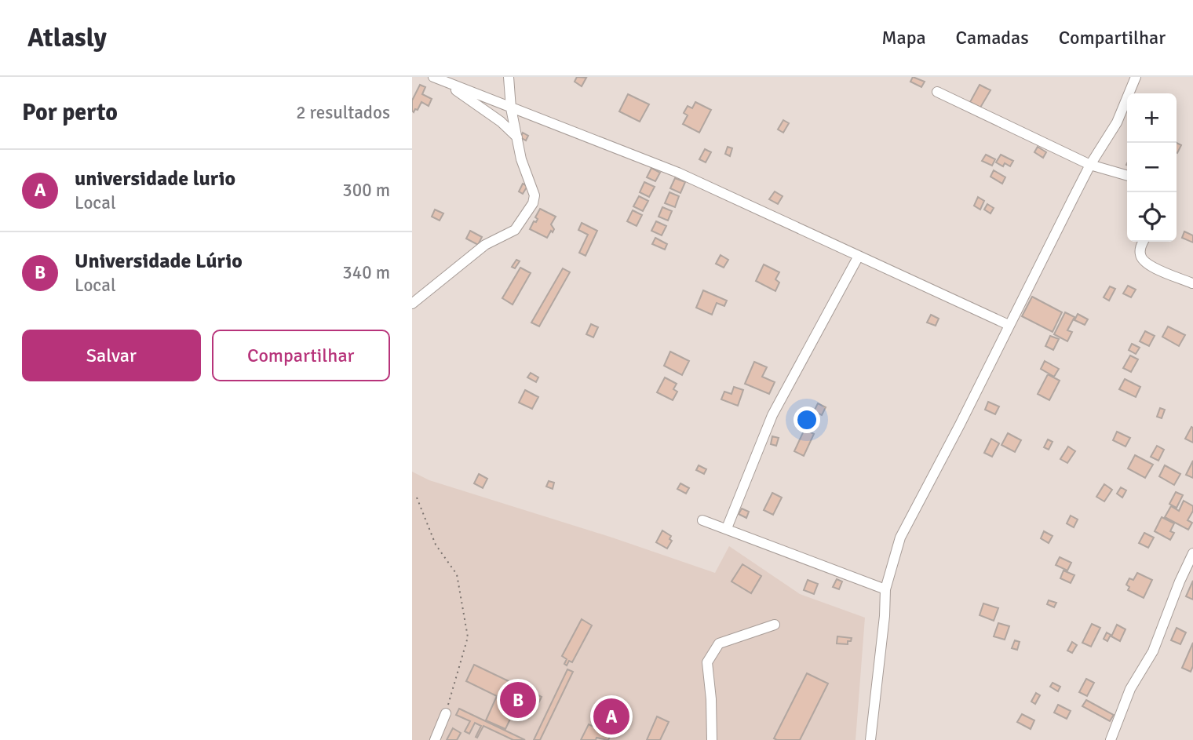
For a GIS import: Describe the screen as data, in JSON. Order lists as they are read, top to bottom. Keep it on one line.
{"page":{"header":"Atlasly","nav":["Mapa","Camadas","Compartilhar"],"heading":["Por perto","2 resultados"],"map_buttons":["+","−"],"list":[{"mark":"A","name":"universidade lurio","note":"Local","value":"300 m"},{"mark":"B","name":"Universidade Lúrio","note":"Local","value":"340 m"}],"buttons":["Salvar","Compartilhar"],"pins":["B","A"]}}
